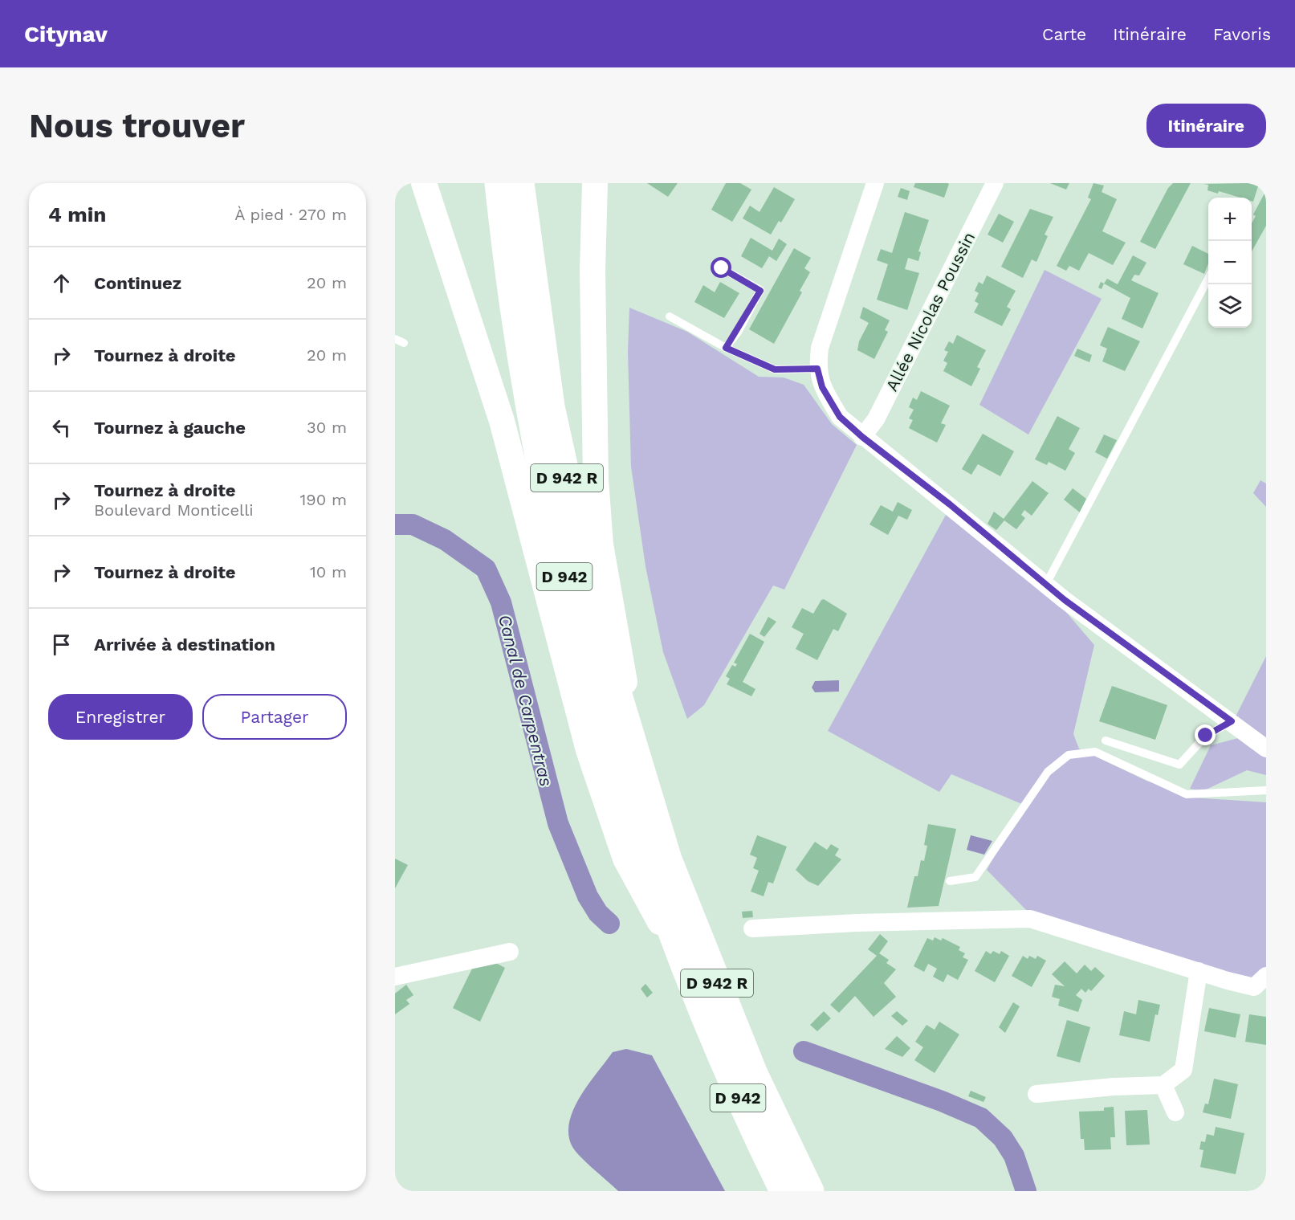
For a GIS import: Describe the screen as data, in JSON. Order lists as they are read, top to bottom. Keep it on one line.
{"streets":{"main road":["D 942 R","D 942"],"street":["Allée Nicolas Poussin"]},"water":["Canal de Carpentras"],"page":{"header":"Citynav","nav":["Carte","Itinéraire","Favoris"],"buttons":["Itinéraire",["Enregistrer","Partager"]],"title":"Nous trouver","heading":["4 min","À pied · 270 m"],"map_buttons":["+","−"],"list":[["Continuez","20 m"],["Tournez à droite","20 m"],["Tournez à gauche","30 m"],["Tournez à droite","Boulevard Monticelli","190 m"],["Tournez à droite","10 m"],"Arrivée à destination"]}}
